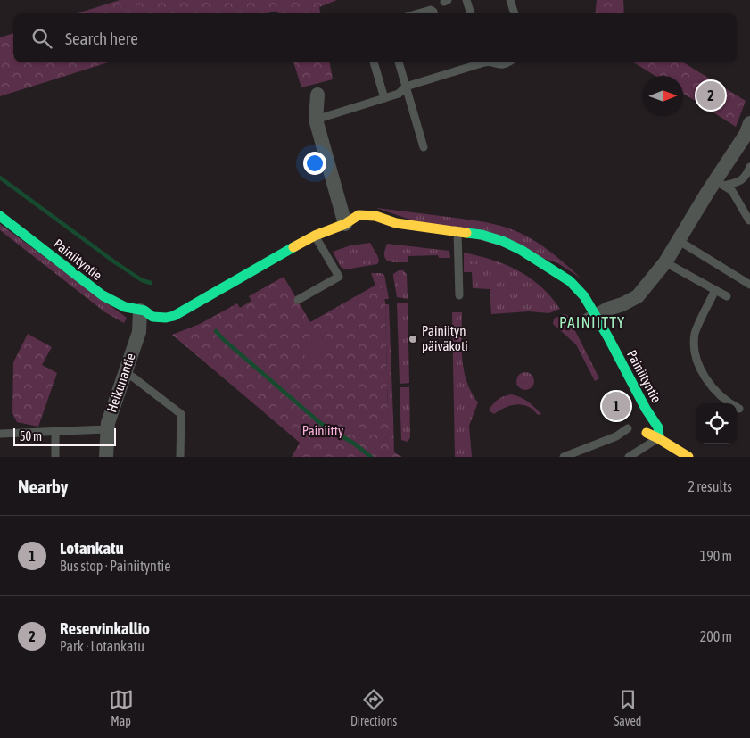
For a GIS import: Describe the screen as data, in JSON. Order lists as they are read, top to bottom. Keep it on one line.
{"streets":{"street":["Painiityntie","Heikunantie"]},"crossings":[["Painiityntie","Heikunantie"]],"districts":["PAINIITTY"],"parks":["Painiitty"],"places":["Painiityn päiväkoti"],"scale_bar":"50 m","north":"right","page":{"search":"Search here","pins":["2","1"],"scale":"50 m","heading":["Nearby","2 results"],"list":[{"mark":"1","name":"Lotankatu","note":"Bus stop · Painiityntie","value":"190 m"},{"mark":"2","name":"Reservinkallio","note":"Park · Lotankatu","value":"200 m"}],"nav":["Map","Directions","Saved"]}}
